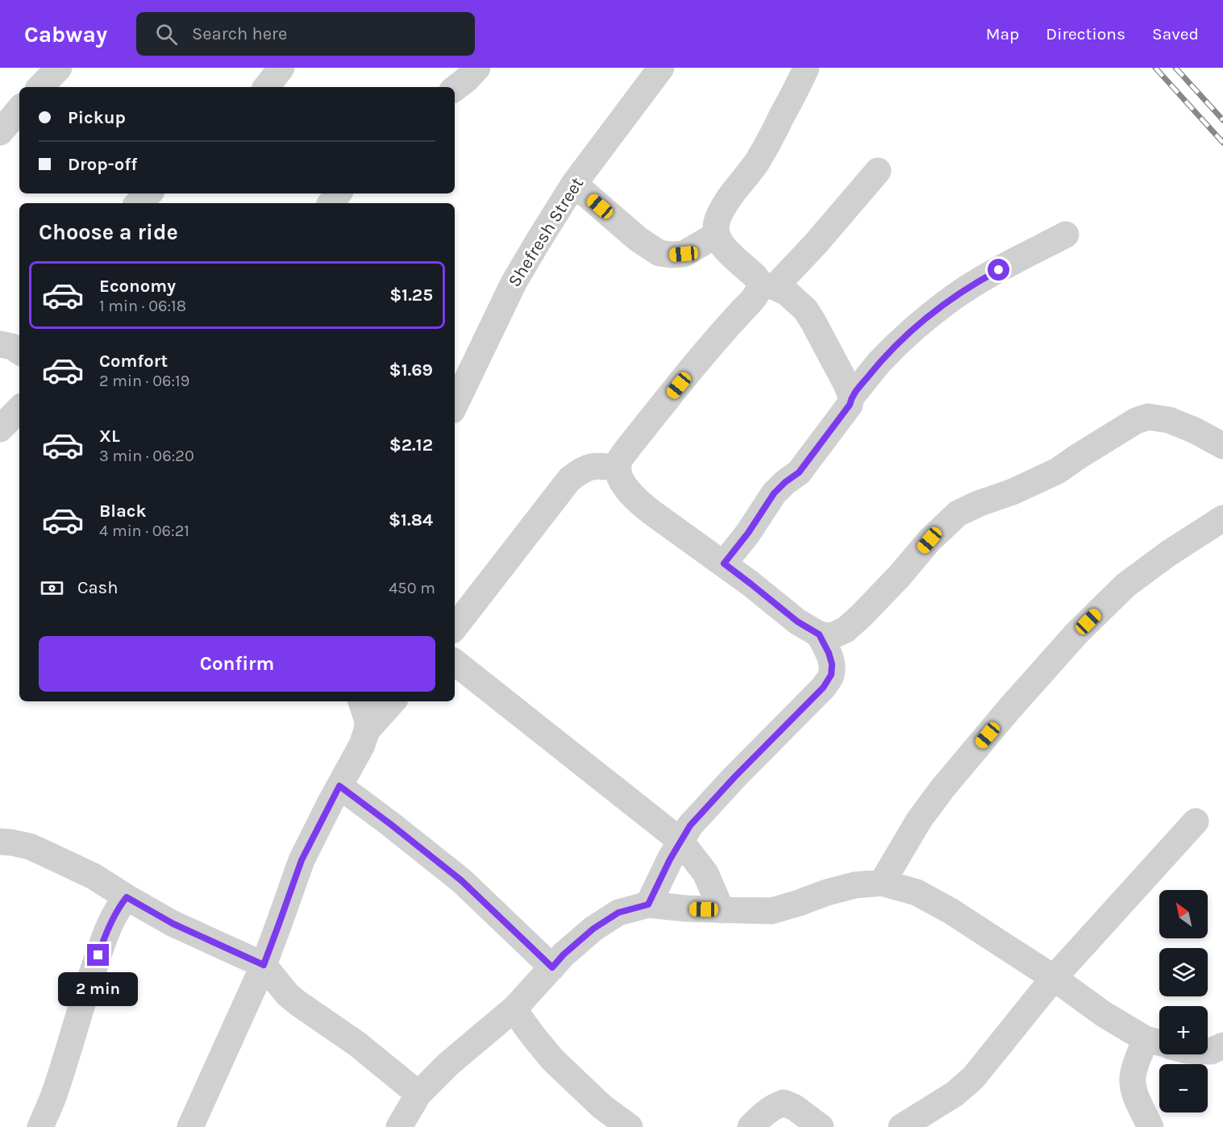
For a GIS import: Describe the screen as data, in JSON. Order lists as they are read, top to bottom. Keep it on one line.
{"streets":{"street":["Shefresh Street"]},"north":"top left","page":{"header":"Cabway","search":"Search here","nav":["Map","Directions","Saved"],"banner":["Pickup","Drop-off"],"heading":"Choose a ride","list":[{"name":"Economy","note":"1 min · 06:18","value":"$1.25"},{"name":"Comfort","note":"2 min · 06:19","value":"$1.69"},{"name":"XL","note":"3 min · 06:20","value":"$2.12"},{"name":"Black","note":"4 min · 06:21","value":"$1.84"}],"pay":["Cash","450 m"],"buttons":"Confirm","map_buttons":["+","−"],"bubble":"2 min"}}
